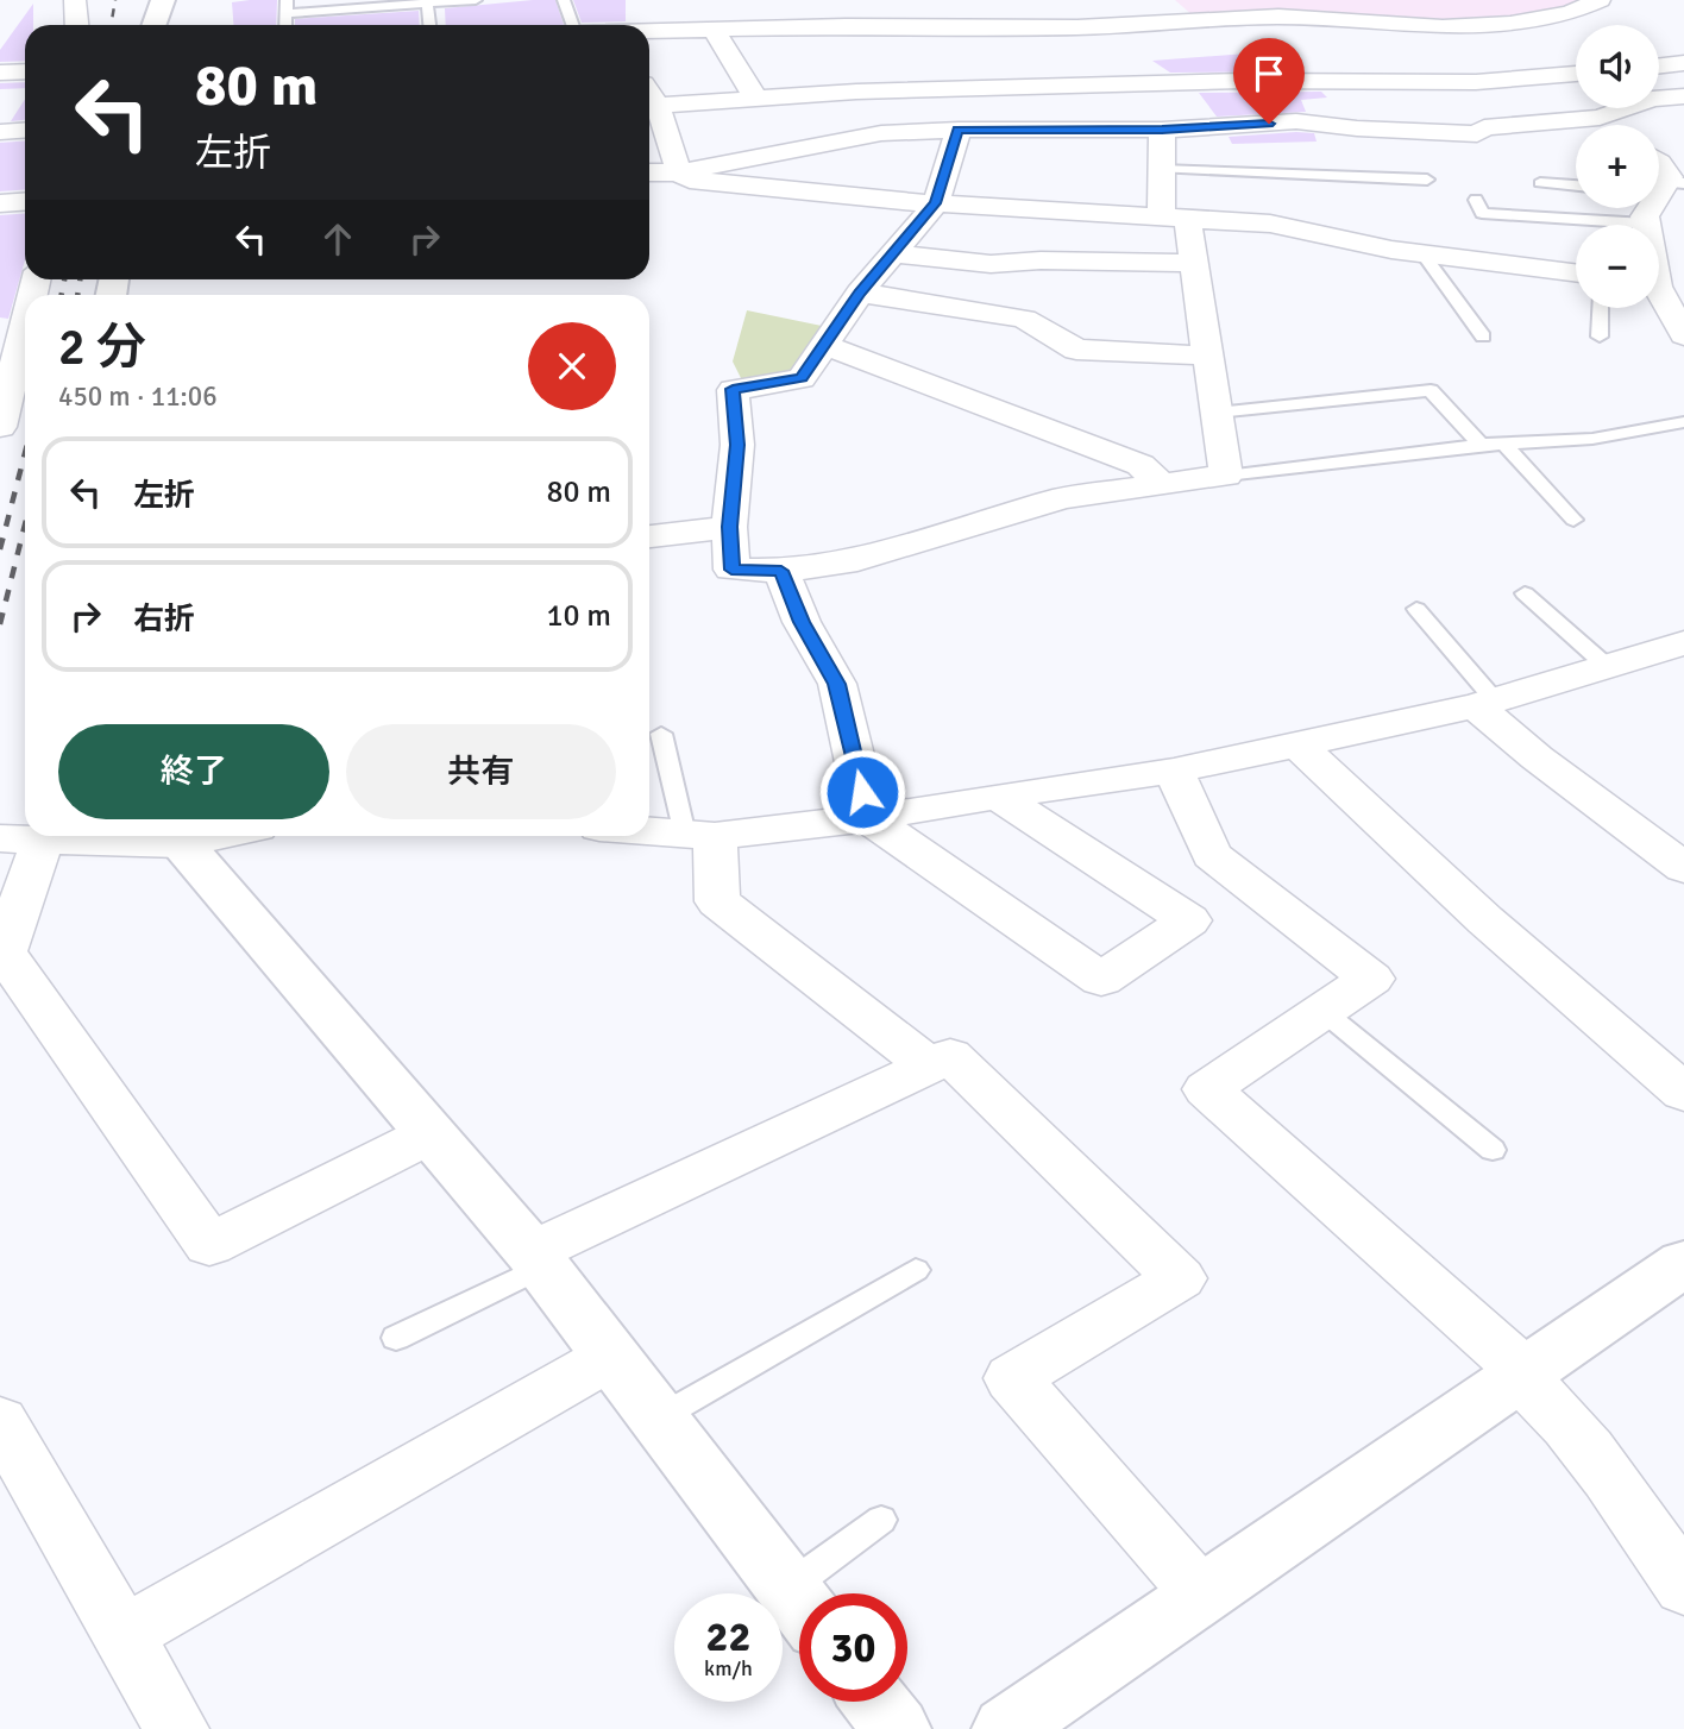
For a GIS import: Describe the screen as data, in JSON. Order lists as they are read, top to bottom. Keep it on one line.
{"page":{"map_buttons":["+","−"],"turn":["80 m","左折"],"heading":["2 分","450 m · 11:06"],"list":[{"name":"左折","value":"80 m"},{"name":"右折","value":"10 m"}],"buttons":["終了","共有"],"speed":"22 km/h","limit":"30"}}
